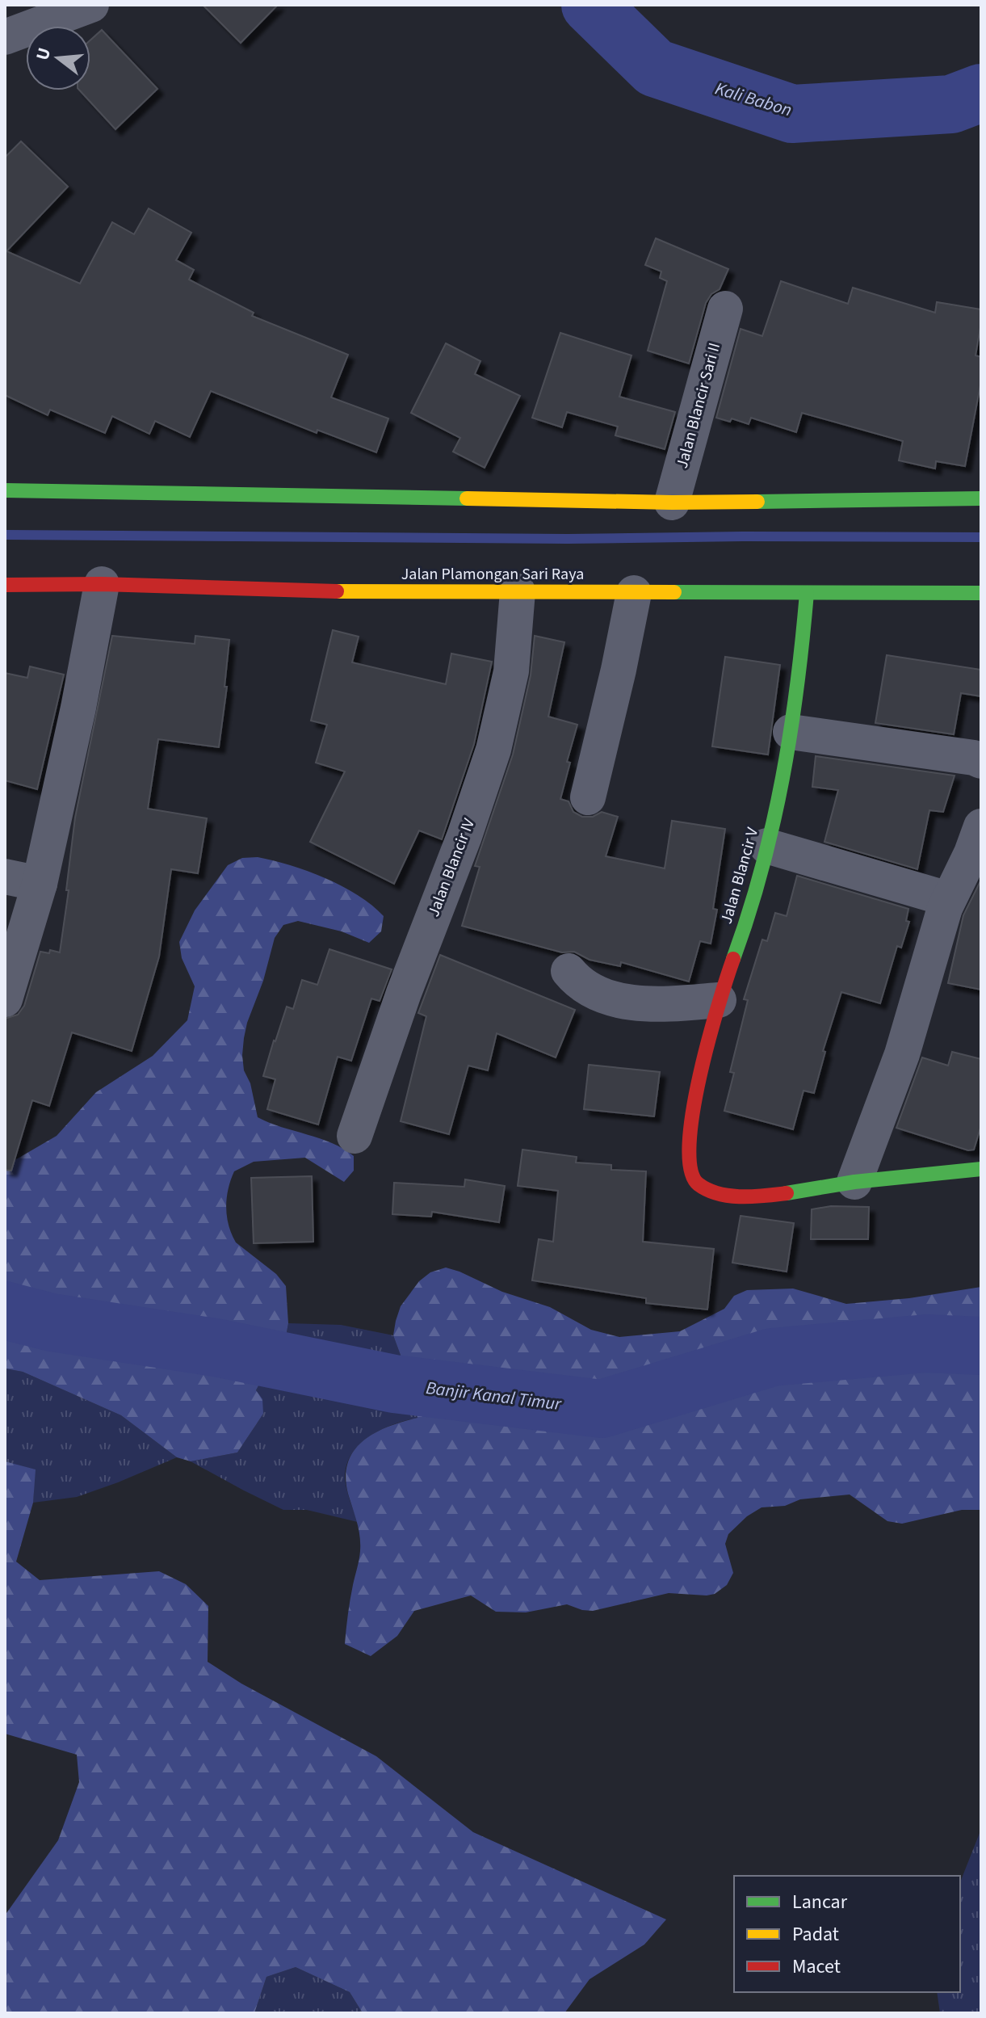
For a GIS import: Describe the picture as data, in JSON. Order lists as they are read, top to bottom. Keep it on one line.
{"streets":{"street":["Jalan Blancir Sari II","Jalan Plamongan Sari Raya","Jalan Blancir IV","Jalan Blancir V"]},"crossings":[["Jalan Plamongan Sari Raya","Jalan Blancir IV"],["Jalan Plamongan Sari Raya","Jalan Blancir V"]],"water":["Kali Babon","Banjir Kanal Timur"],"legend":["Lancar","Padat","Macet"],"north":"left"}
